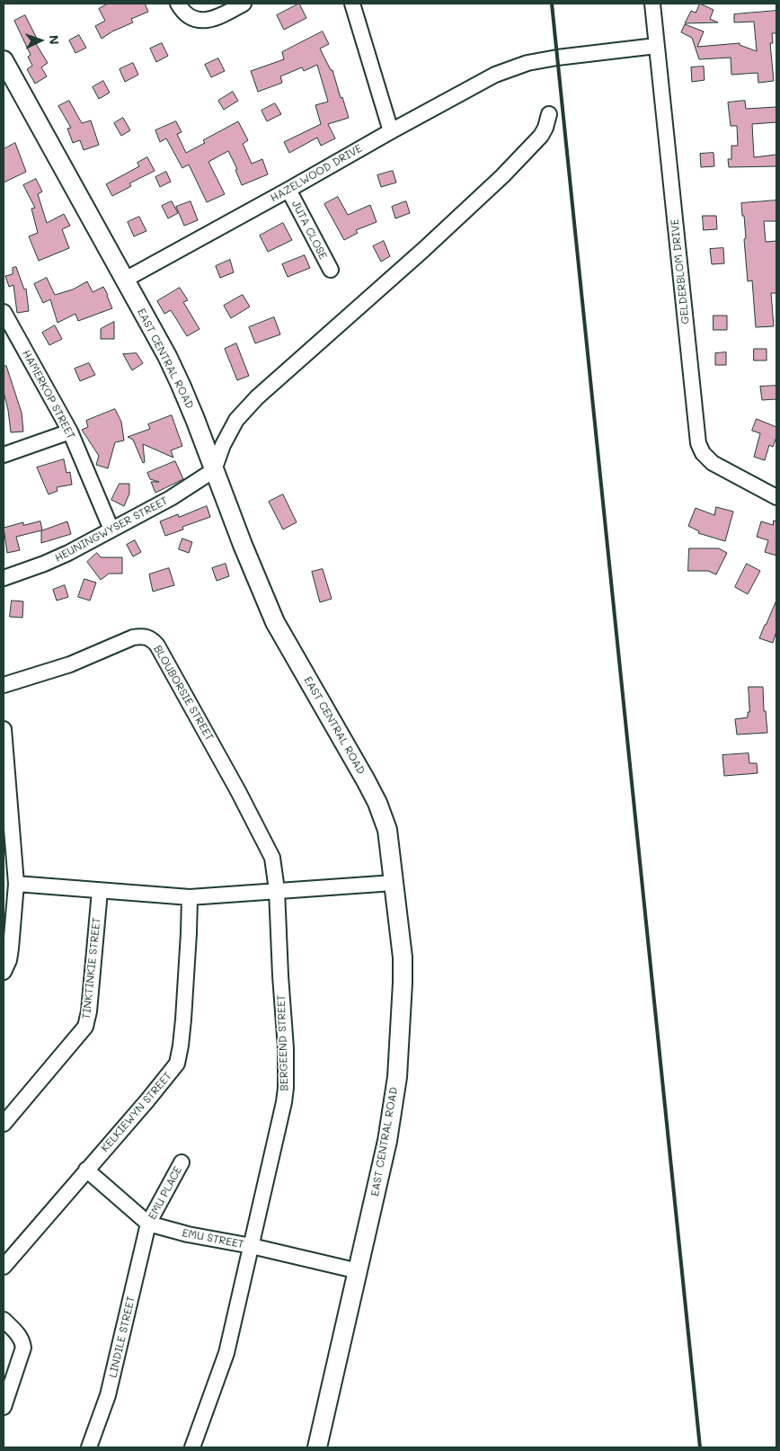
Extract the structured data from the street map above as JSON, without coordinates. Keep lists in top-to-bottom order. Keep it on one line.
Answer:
{"streets":{"street":["HAZELWOOD DRIVE","JUTA CLOSE","GELDERBLOM DRIVE","EAST CENTRAL ROAD","HAMERKOP STREET","HEUNINGWYSER STREET","BLOUBORSIE STREET","TINKTINKIE STREET","BERGEEND STREET","KELKIEWYN STREET","EMU PLACE","EMU STREET","LINDILE STREET"]},"crossings":[["HAZELWOOD DRIVE","JUTA CLOSE"],["HAZELWOOD DRIVE","GELDERBLOM DRIVE"],["HAZELWOOD DRIVE","EAST CENTRAL ROAD"],["EAST CENTRAL ROAD","HEUNINGWYSER STREET"],["EAST CENTRAL ROAD","EMU STREET"],["HAMERKOP STREET","HEUNINGWYSER STREET"],["BLOUBORSIE STREET","BERGEEND STREET"],["BERGEEND STREET","EMU STREET"],["KELKIEWYN STREET","EMU STREET"],["EMU PLACE","EMU STREET"],["EMU PLACE","LINDILE STREET"],["EMU STREET","LINDILE STREET"]],"north":"right"}
